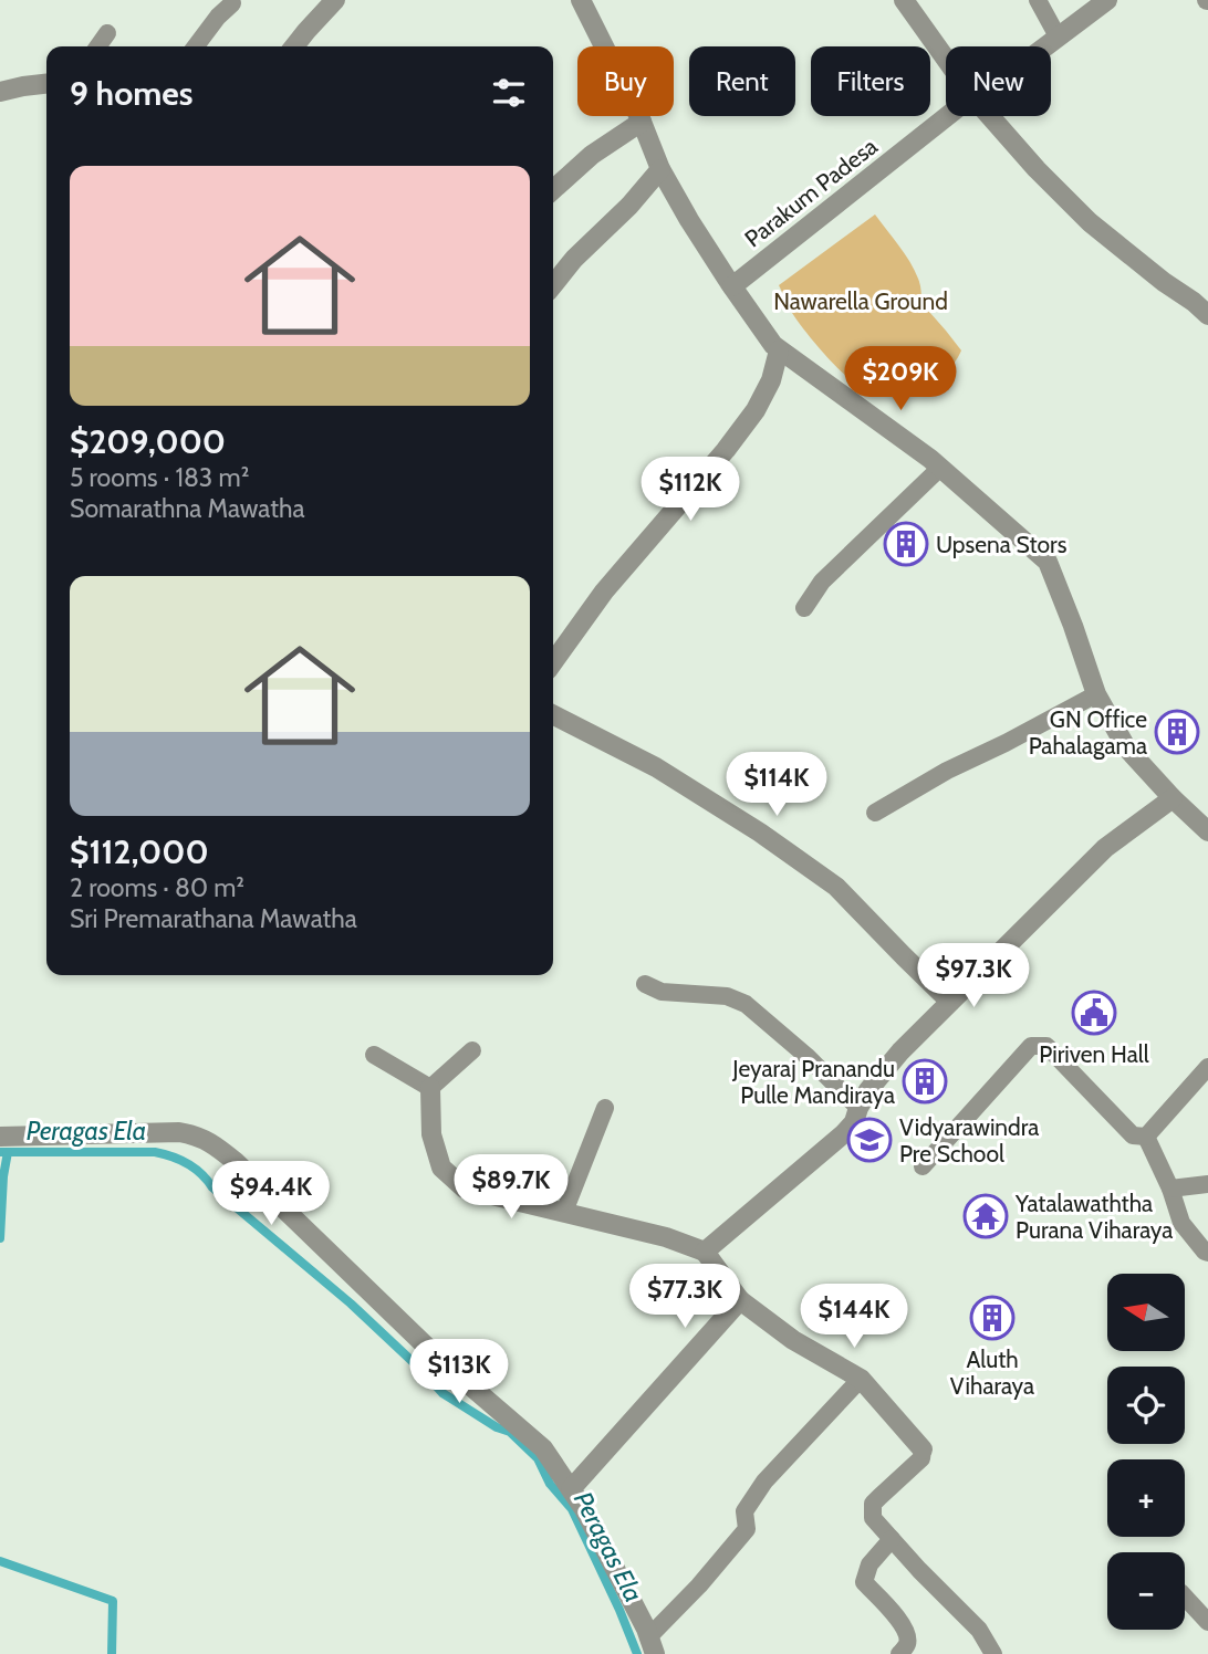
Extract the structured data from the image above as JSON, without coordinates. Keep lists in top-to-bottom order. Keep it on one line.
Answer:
{"streets":{"street":["Parakum Padesa"]},"water":["Peragas Ela"],"parks":["Nawarella Ground"],"places":{"building":["Upsena Stors","GN Office Pahalagama","Jeyaraj Pranandu Pulle Mandiraya","Aluth Viharaya"],"public building":["Piriven Hall"],"school or university":["Vidyarawindra Pre School"],"temple":["Yatalawaththa Purana Viharaya"]},"north":"left","page":{"chip":["Buy","Rent","Filters","New"],"heading":"9 homes","list":[{"name":"$209,000","note":"5 rooms · 183 m² · Somarathna Mawatha"},{"name":"$112,000","note":"2 rooms · 80 m² · Sri Premarathana Mawatha"}],"price":["$209K","$112K","$114K","$97.3K","$89.7K","$94.4K","$77.3K","$144K","$113K"],"map_buttons":["+","−"]}}
